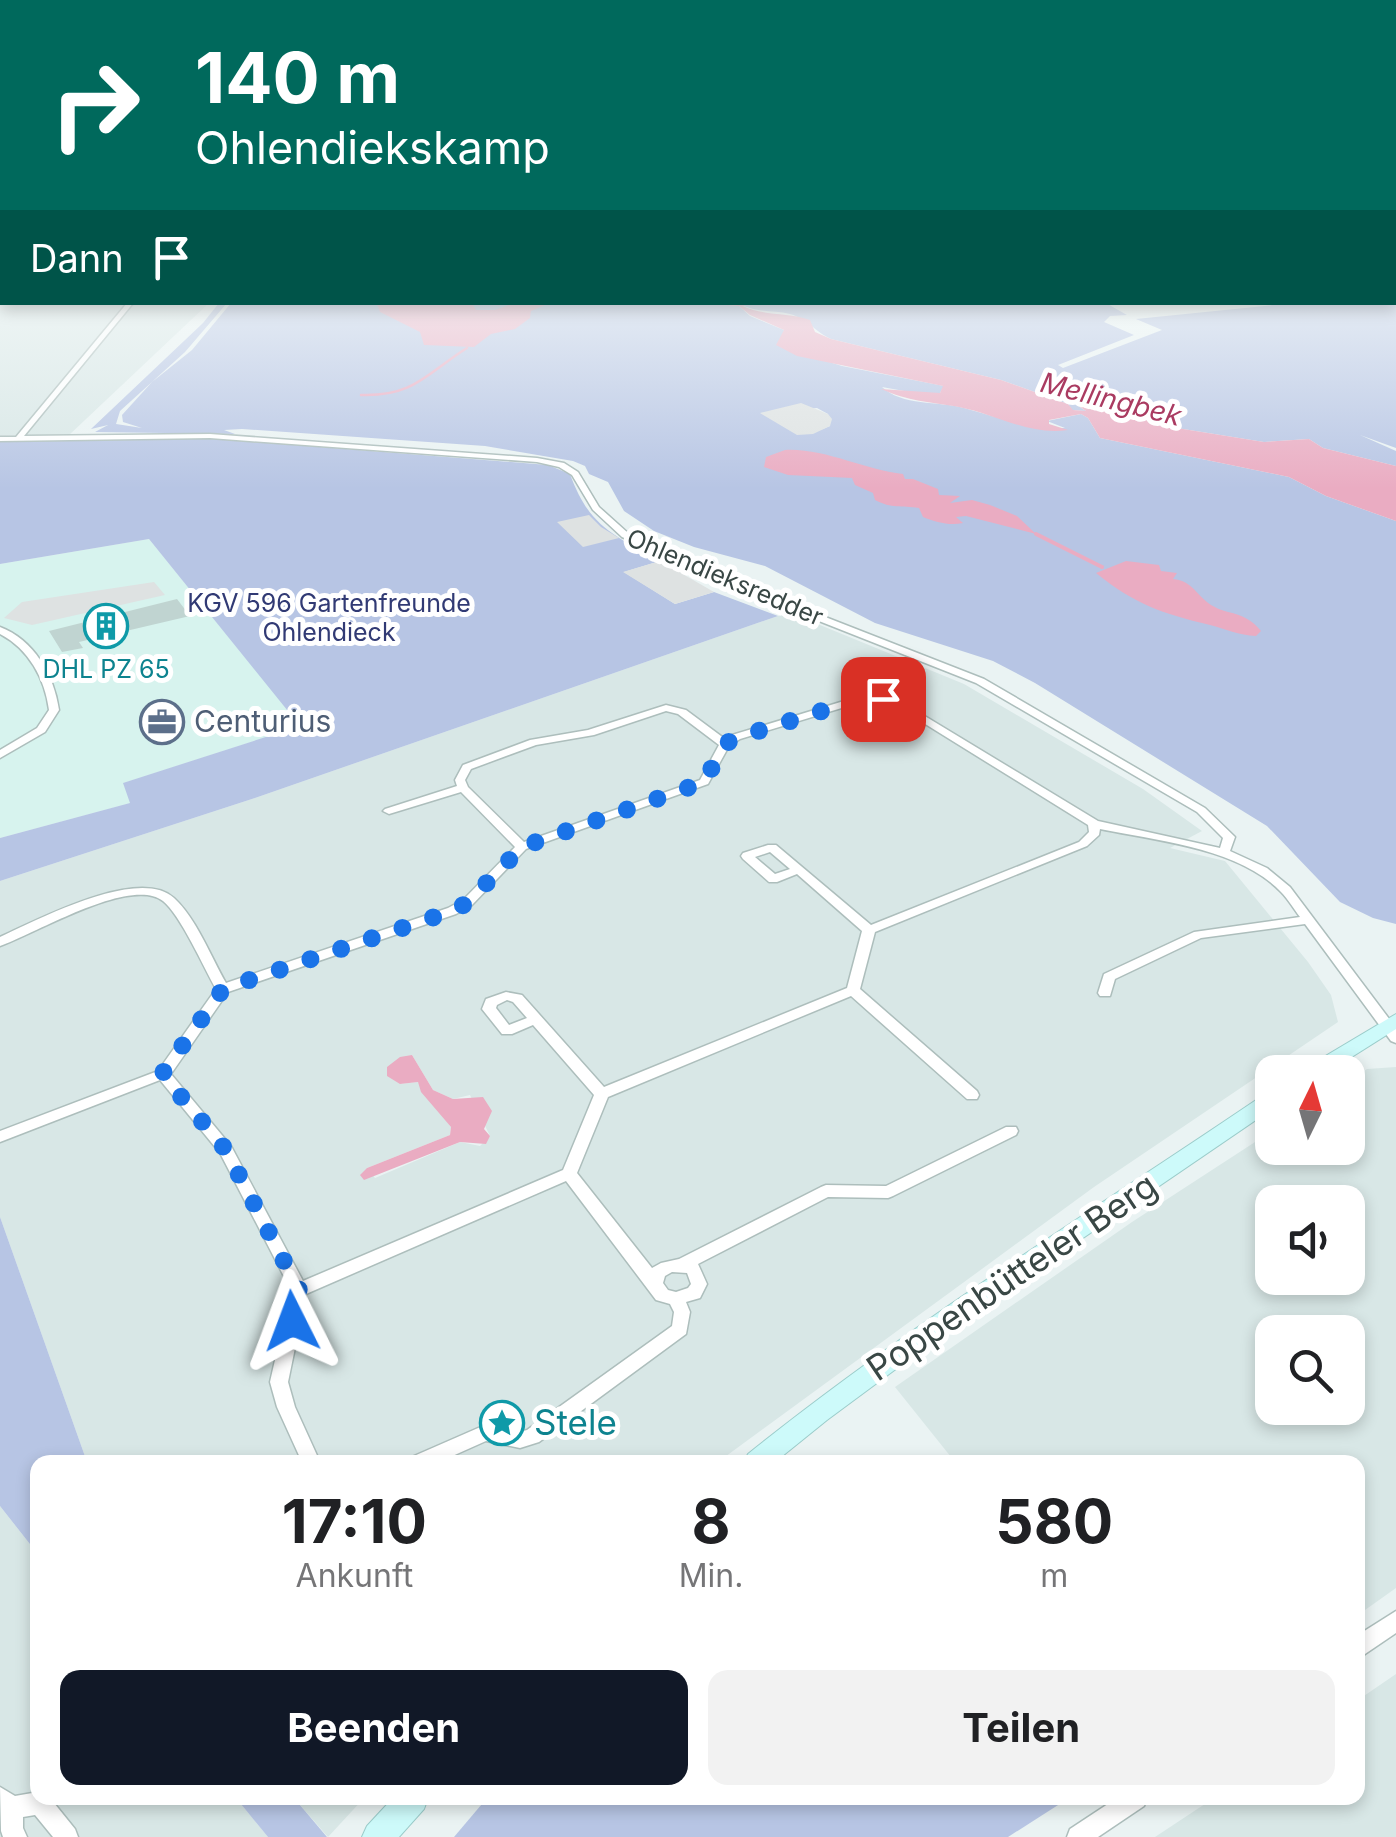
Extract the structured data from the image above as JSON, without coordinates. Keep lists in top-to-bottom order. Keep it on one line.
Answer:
{"streets":{"main road":["Poppenbütteler Berg"],"street":["Ohlendieksredder"]},"water":["Mellingbek"],"parks":["KGV 596 Gartenfreunde Ohlendieck"],"places":{"building":["DHL PZ 65"],"office":["Centurius"],"place":["Stele"]},"north":"top","page":{"turn":["140 m","Ohlendiekskamp"],"then":"Dann","eta":["17:10","Ankunft","8","Min.","580","m"],"buttons":["Beenden","Teilen"]}}
